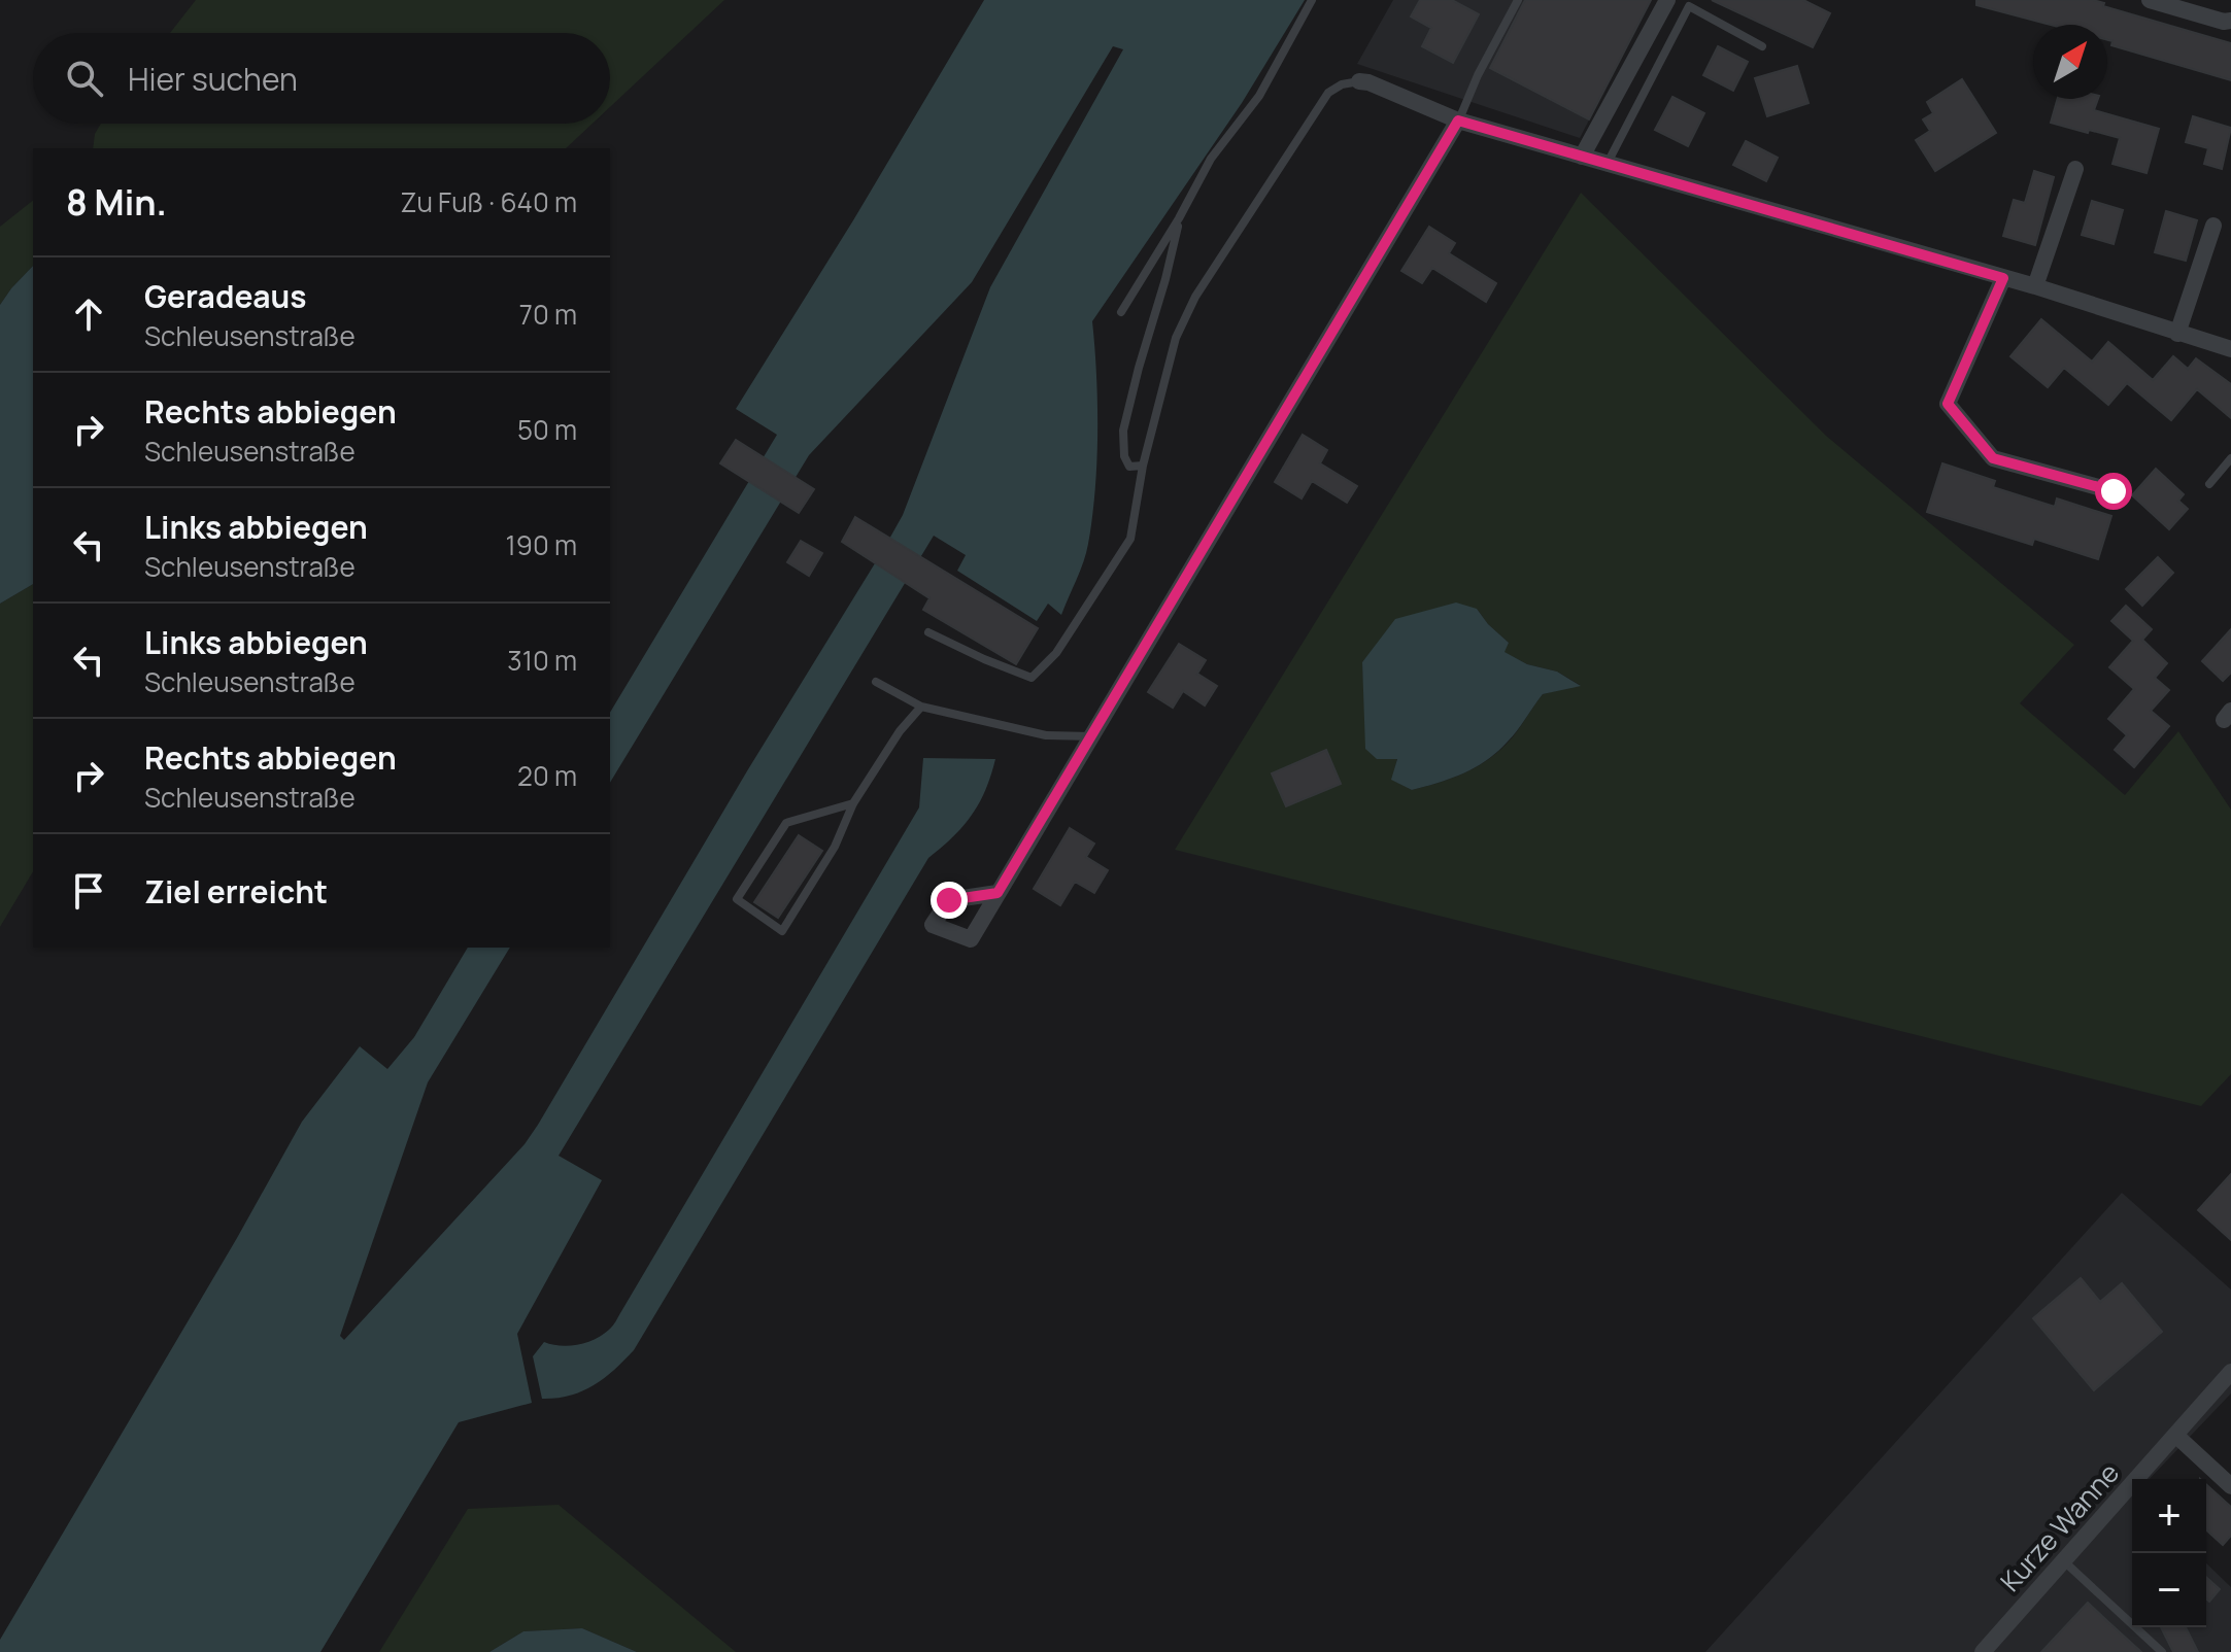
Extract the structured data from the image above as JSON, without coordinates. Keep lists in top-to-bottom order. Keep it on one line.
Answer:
{"streets":{"street":["Kurze Wanne"]},"north":"top right","page":{"search":"Hier suchen","heading":["8 Min.","Zu Fuß · 640 m"],"list":[["Geradeaus","Schleusenstraße","70 m"],["Rechts abbiegen","Schleusenstraße","50 m"],["Links abbiegen","Schleusenstraße","190 m"],["Links abbiegen","Schleusenstraße","310 m"],["Rechts abbiegen","Schleusenstraße","20 m"],"Ziel erreicht"],"map_buttons":["+","−"]}}
